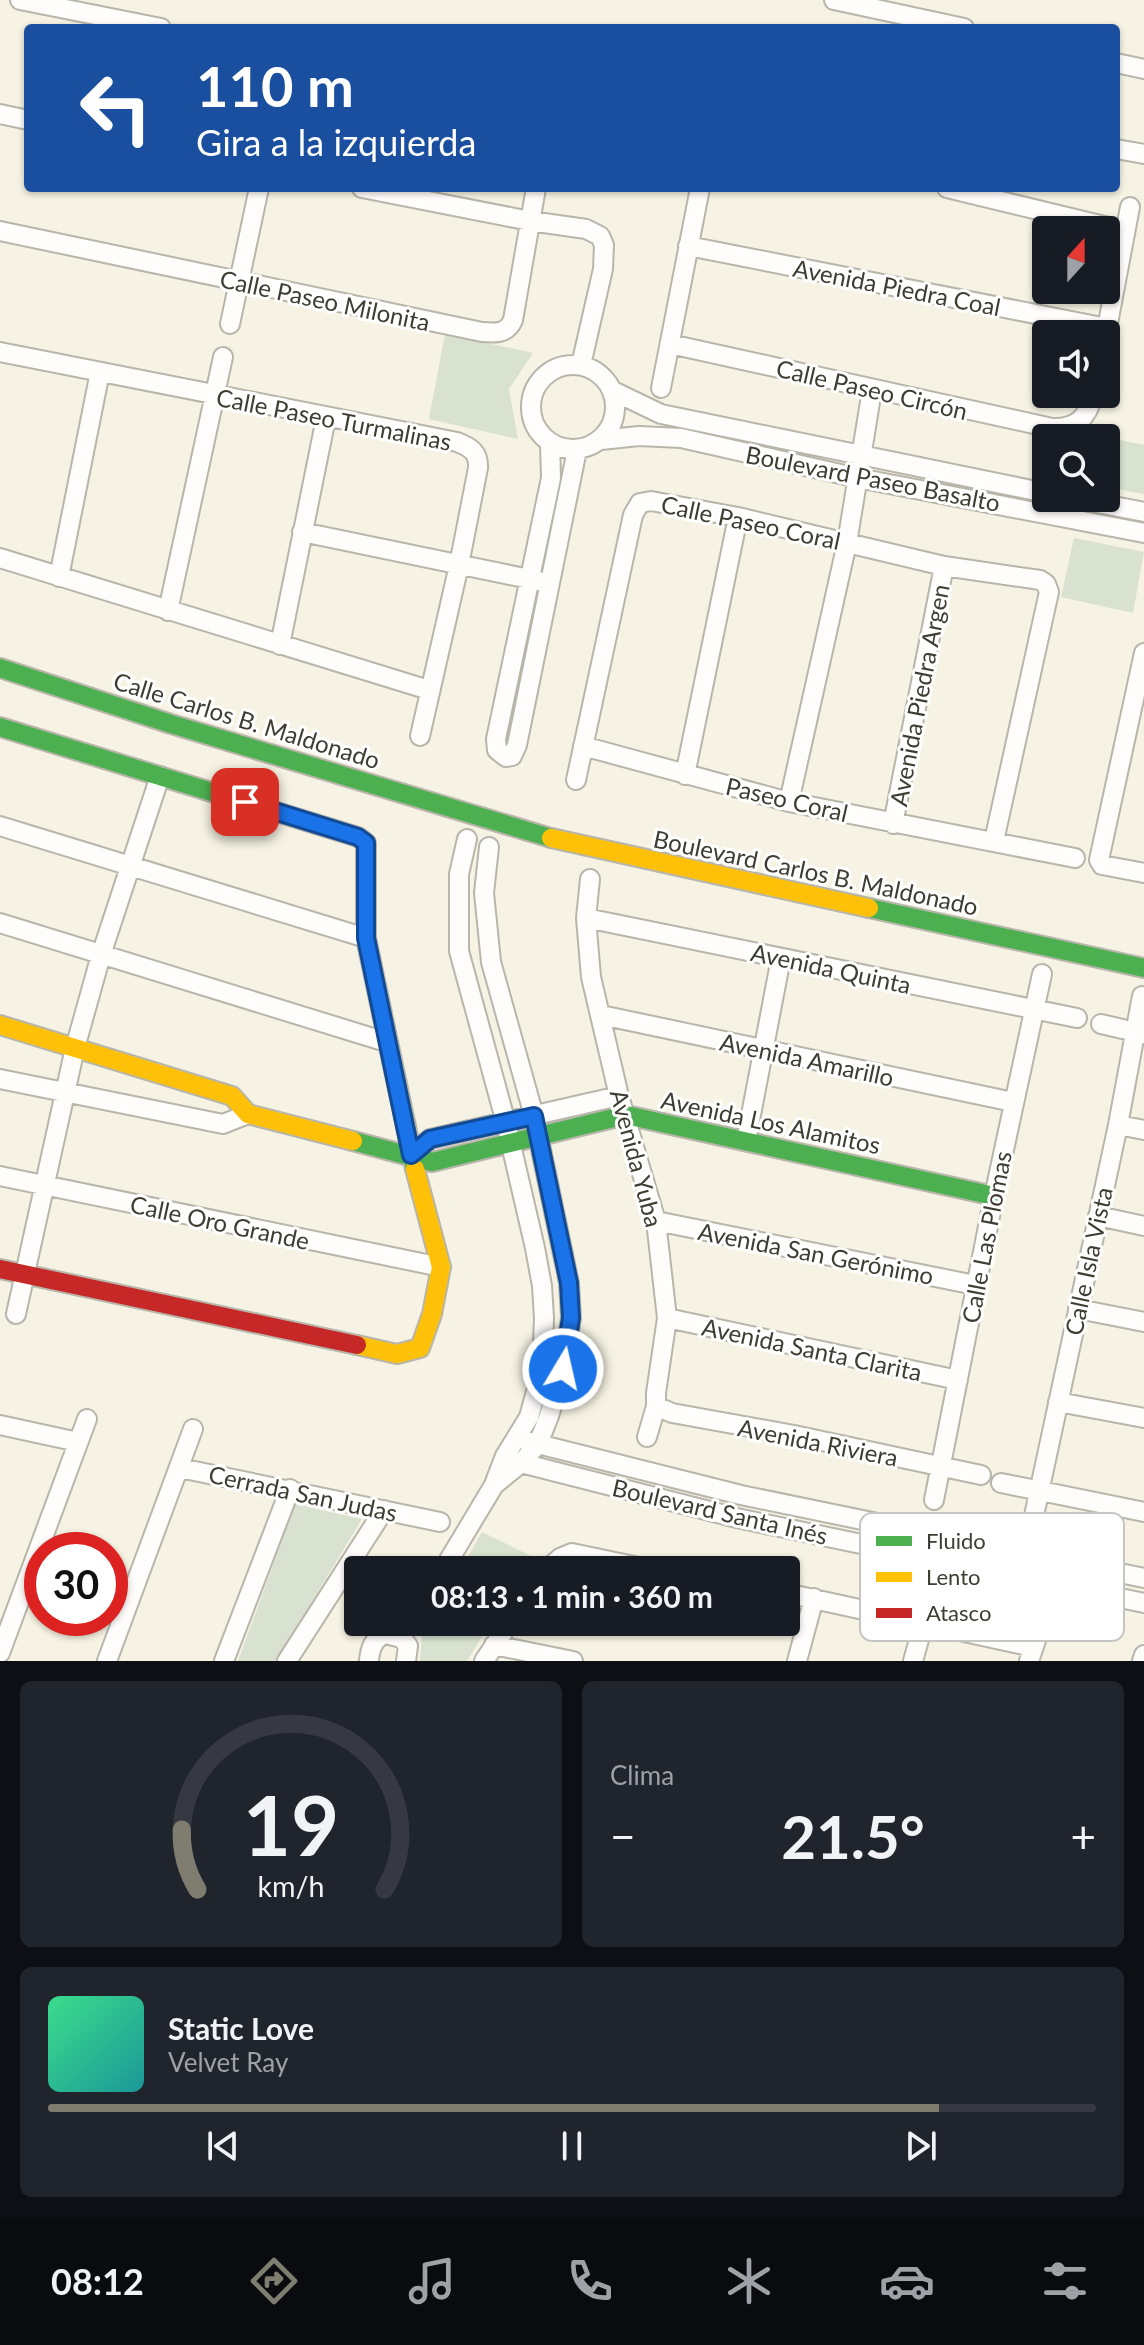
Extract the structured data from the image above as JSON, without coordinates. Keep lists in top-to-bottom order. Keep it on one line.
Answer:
{"streets":{"street":["Avenida Piedra Coal","Calle Paseo Milonita","Calle Paseo Circón","Calle Paseo Turmalinas","Boulevard Paseo Basalto","Calle Paseo Coral","Avenida Piedra Argen","Calle Carlos B. Maldonado","Paseo Coral","Boulevard Carlos B. Maldonado","Avenida Quinta","Avenida Amarillo","Avenida Los Alamitos","Avenida Yuba","Calle Oro Grande","Calle Las Plomas","Avenida San Gerónimo","Calle Isla Vista","Avenida Santa Clarita","Avenida Riviera","Cerrada San Judas","Boulevard Santa Inés"]},"crossings":[["Calle Paseo Coral","Avenida Piedra Argen"],["Calle Paseo Coral","Paseo Coral"],["Avenida Piedra Argen","Paseo Coral"],["Calle Carlos B. Maldonado","Boulevard Carlos B. Maldonado"],["Avenida Quinta","Avenida Yuba"],["Avenida Quinta","Calle Las Plomas"],["Avenida Amarillo","Avenida Yuba"],["Avenida Amarillo","Calle Las Plomas"],["Avenida Los Alamitos","Avenida Yuba"],["Avenida Los Alamitos","Calle Las Plomas"],["Avenida Yuba","Avenida San Gerónimo"],["Avenida Yuba","Avenida Santa Clarita"],["Avenida Yuba","Avenida Riviera"],["Calle Las Plomas","Avenida San Gerónimo"],["Calle Las Plomas","Avenida Santa Clarita"],["Calle Las Plomas","Avenida Riviera"]],"legend":["Fluido","Lento","Atasco"],"north":"top","page":{"turn":["110 m","Gira a la izquierda"],"limit":"30","trip":"08:13 · 1 min · 360 m","tile":"Clima","heat":["−","21.5°","+"],"song":["Static Love","Velvet Ray"],"tabs":"08:12","gauge":["19","km/h"]}}
